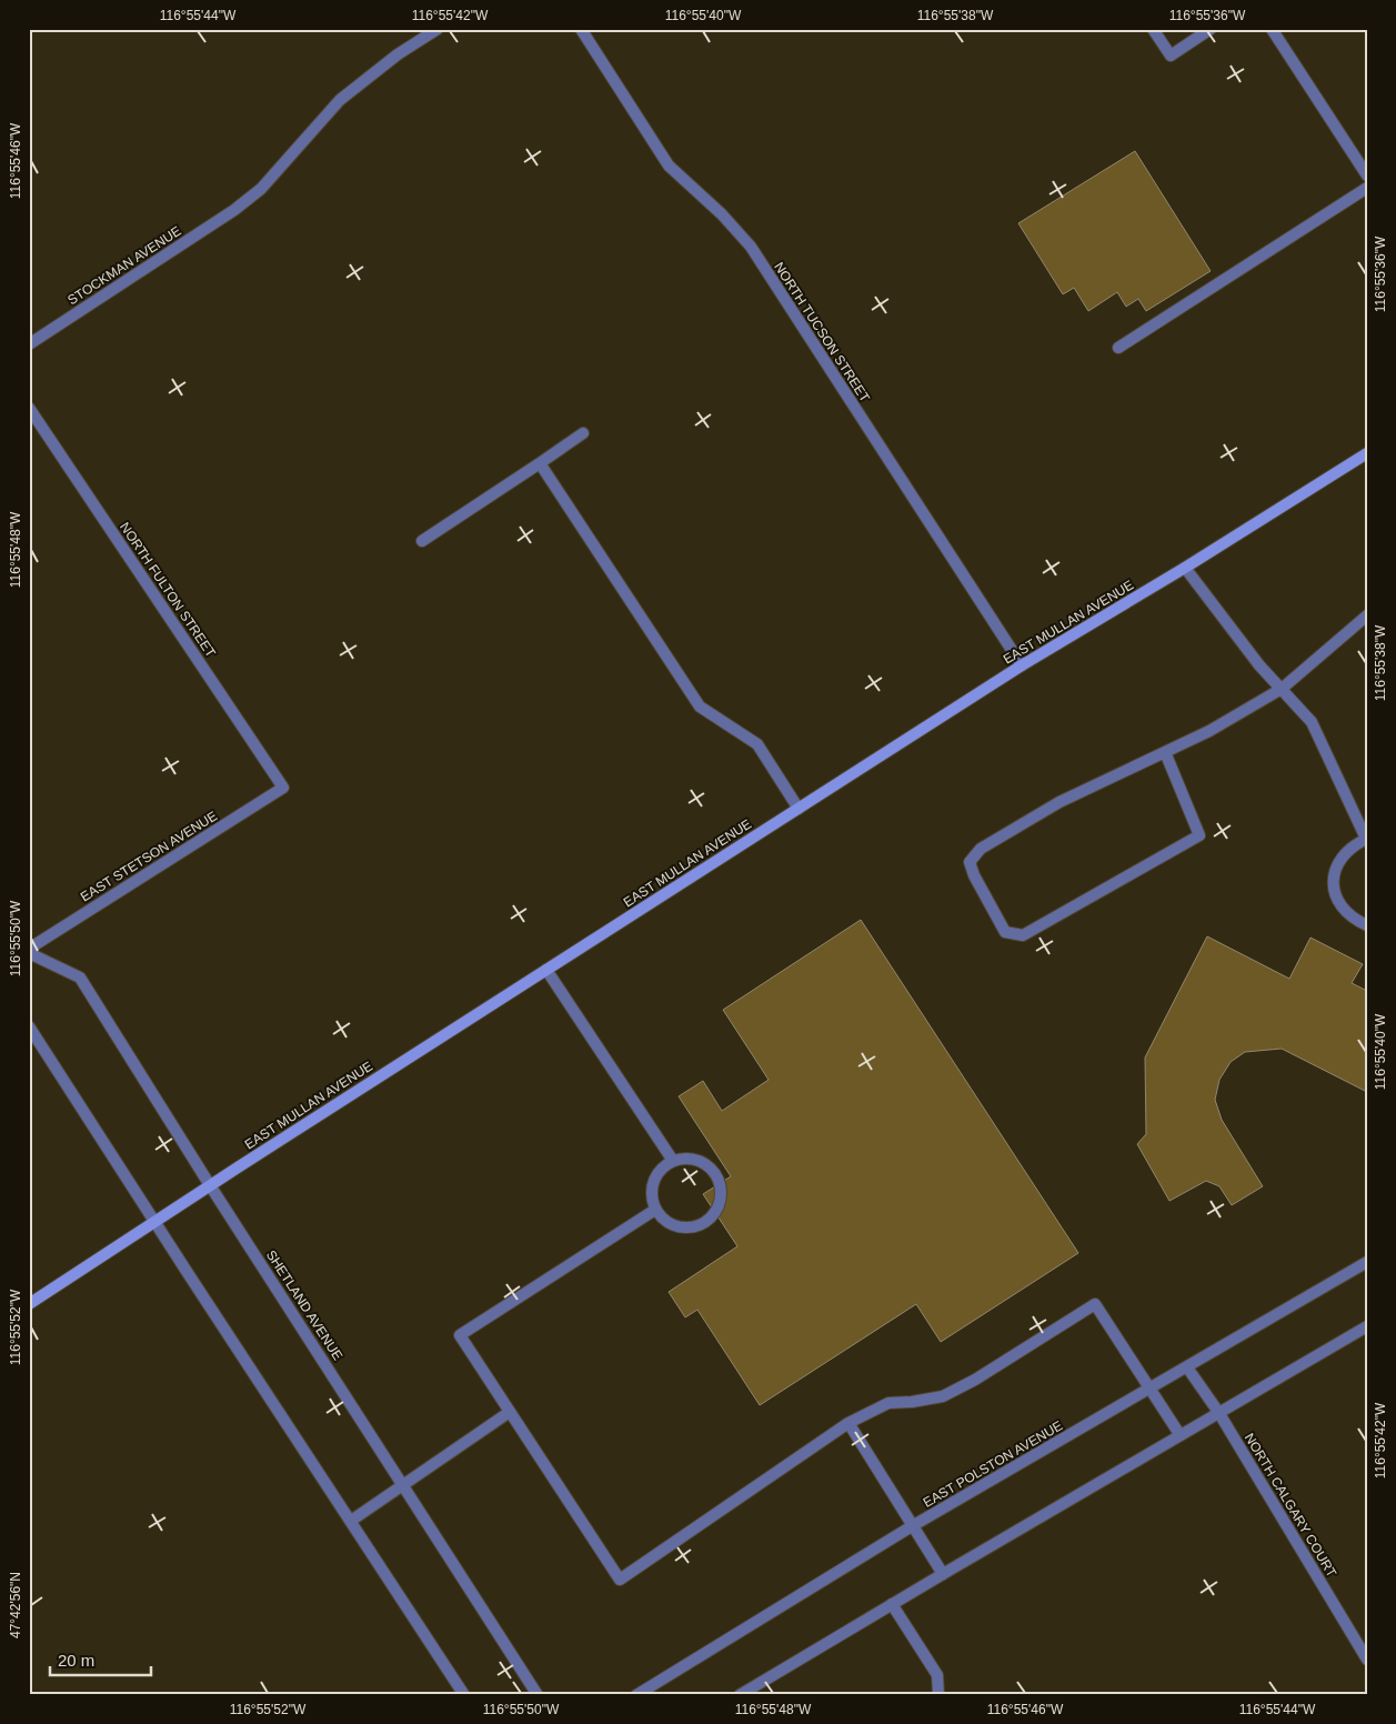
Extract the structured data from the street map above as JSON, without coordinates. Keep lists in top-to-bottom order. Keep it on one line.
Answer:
{"streets":{"main road":["EAST MULLAN AVENUE"],"street":["STOCKMAN AVENUE","NORTH TUCSON STREET","NORTH FULTON STREET","EAST STETSON AVENUE","SHETLAND AVENUE","EAST POLSTON AVENUE","NORTH CALGARY COURT"]},"crossings":[["NORTH TUCSON STREET","EAST MULLAN AVENUE"],["NORTH FULTON STREET","EAST STETSON AVENUE"],["EAST MULLAN AVENUE","SHETLAND AVENUE"],["EAST POLSTON AVENUE","NORTH CALGARY COURT"]],"scale_bar":"20 m","coordinates":["116°55'44\"W","116°55'42\"W","116°55'40\"W","116°55'38\"W","116°55'36\"W","116°55'46\"W","116°55'48\"W","116°55'50\"W","116°55'52\"W","47°42'56\"N"]}
